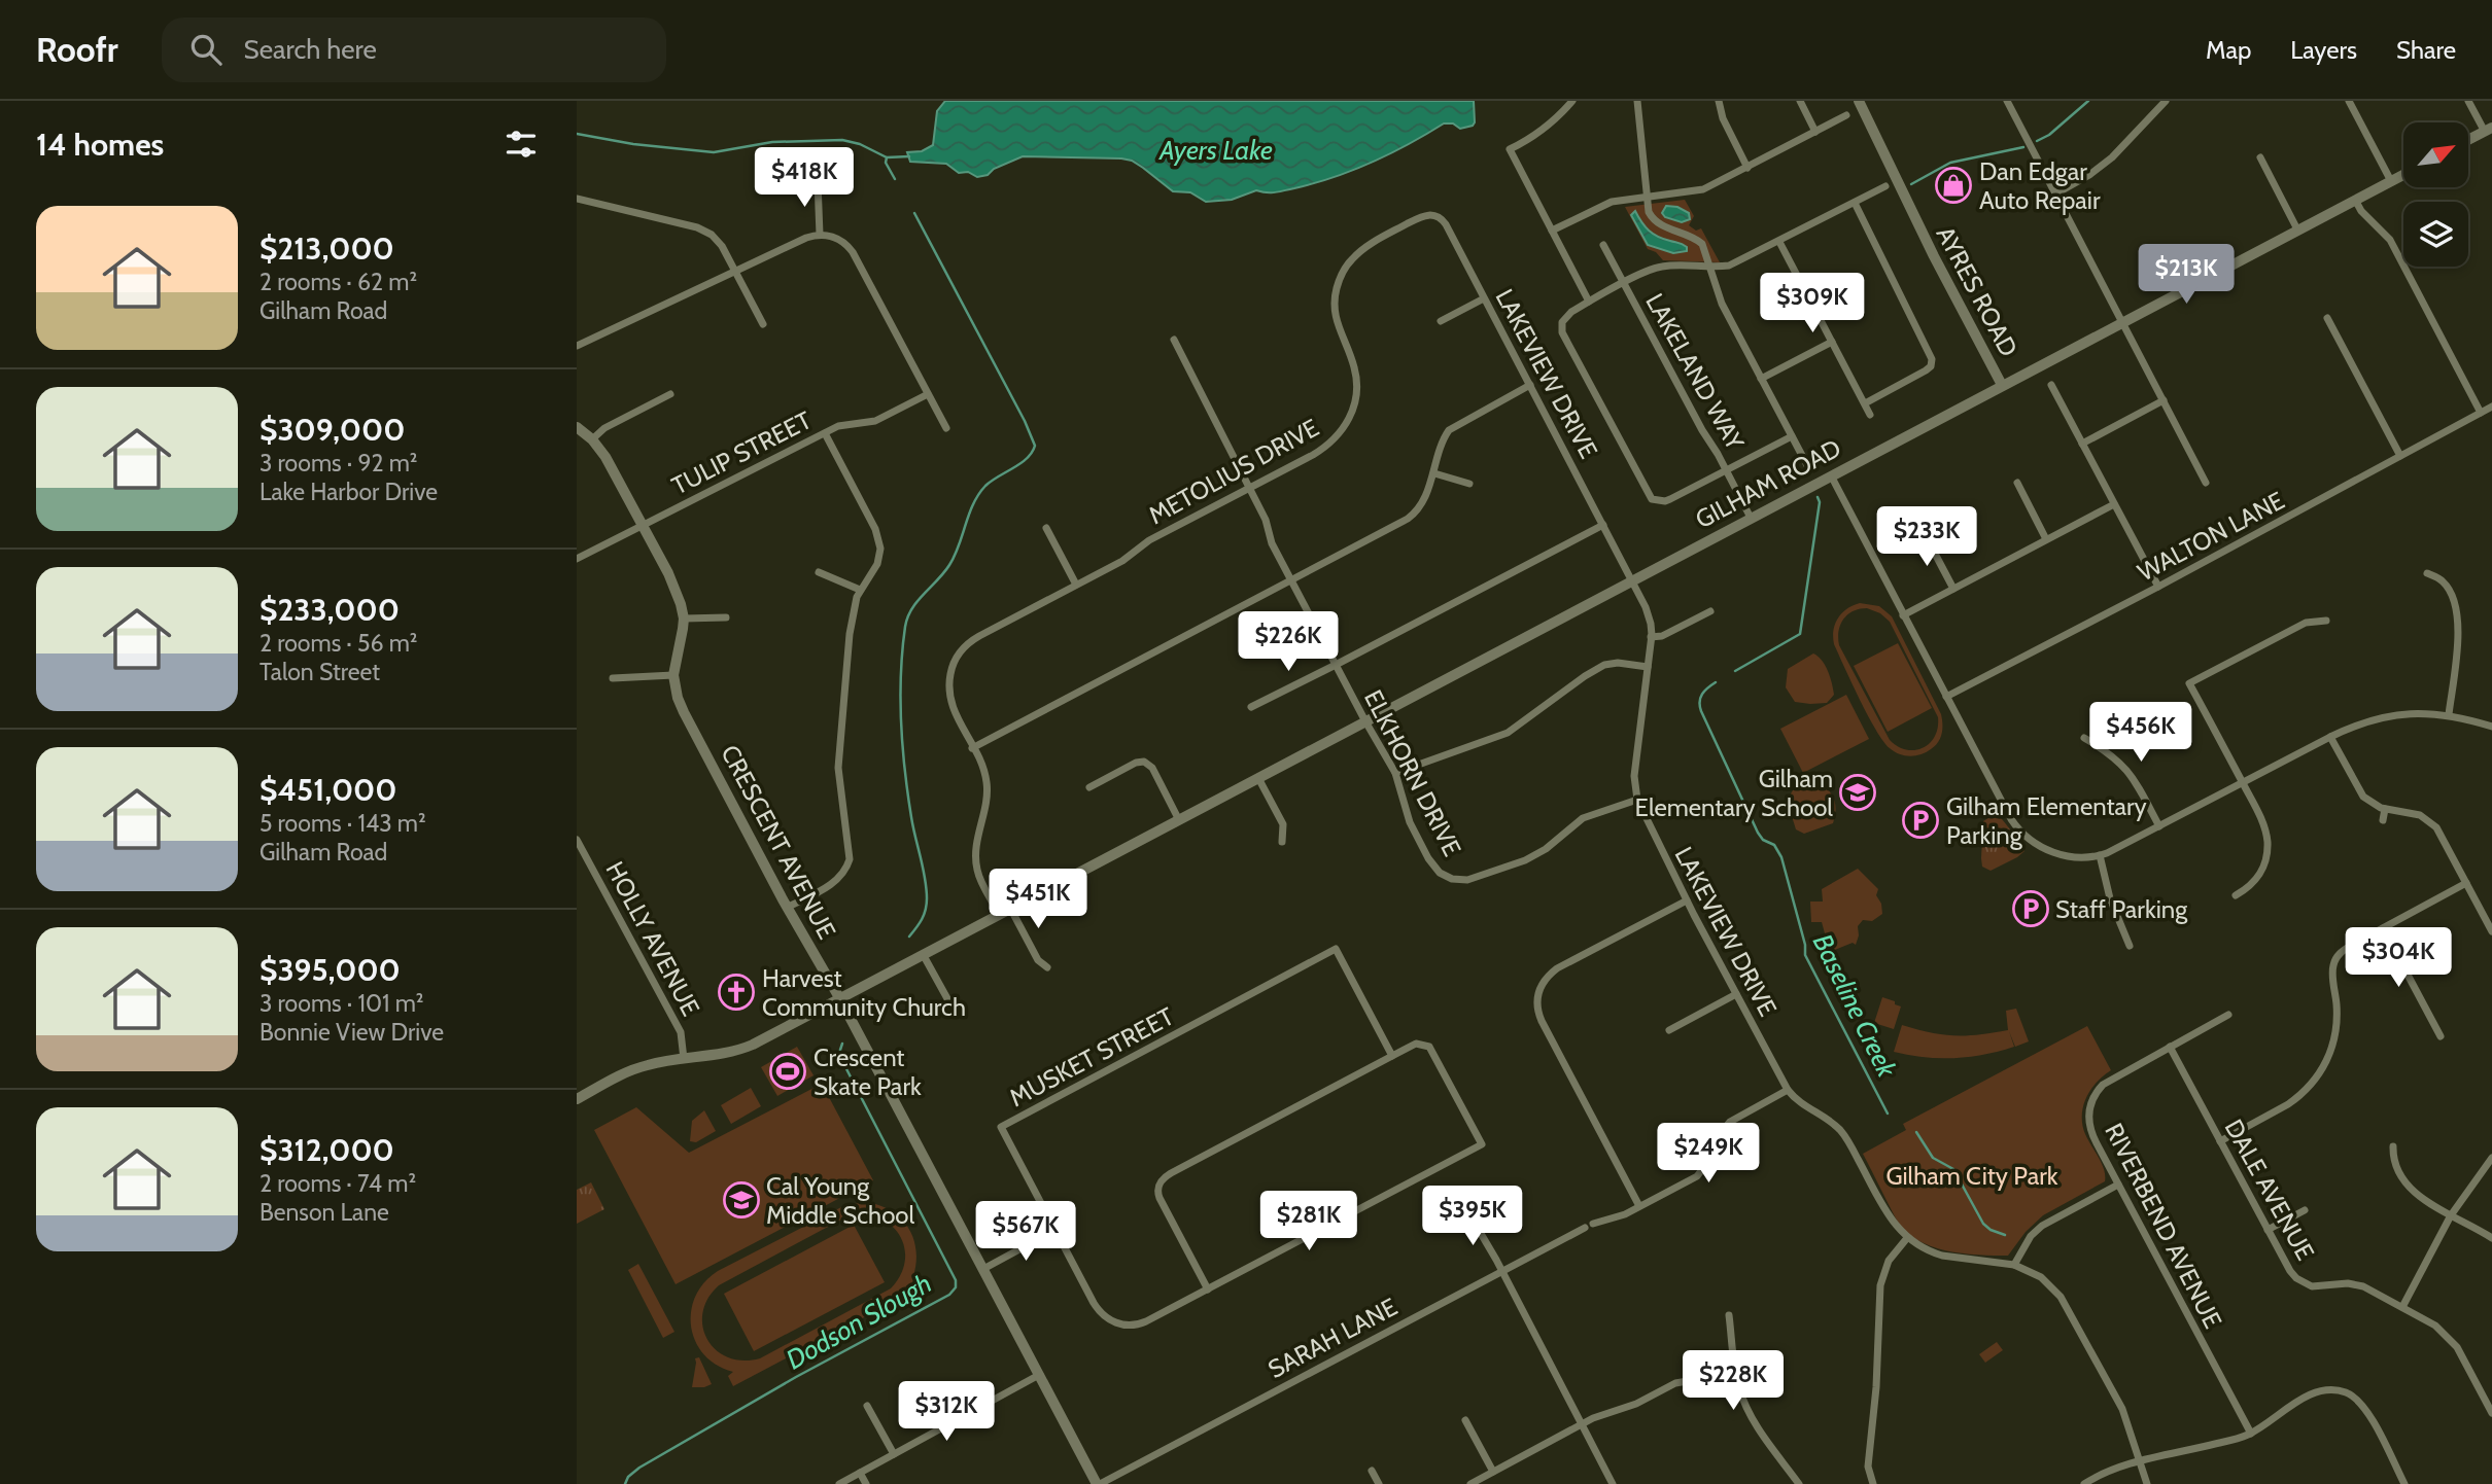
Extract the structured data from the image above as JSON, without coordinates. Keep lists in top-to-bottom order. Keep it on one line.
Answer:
{"streets":{"street":["AYRES ROAD","LAKELAND WAY","LAKEVIEW DRIVE","TULIP STREET","METOLIUS DRIVE","GILHAM ROAD","WALTON LANE","ELKHORN DRIVE","CRESCENT AVENUE","HOLLY AVENUE","MUSKET STREET","DALE AVENUE","RIVERBEND AVENUE","SARAH LANE"]},"crossings":[["AYRES ROAD","GILHAM ROAD"],["LAKELAND WAY","GILHAM ROAD"],["LAKEVIEW DRIVE","METOLIUS DRIVE"],["LAKEVIEW DRIVE","GILHAM ROAD"],["LAKEVIEW DRIVE","ELKHORN DRIVE"],["TULIP STREET","CRESCENT AVENUE"],["METOLIUS DRIVE","GILHAM ROAD"],["METOLIUS DRIVE","ELKHORN DRIVE"],["GILHAM ROAD","ELKHORN DRIVE"],["GILHAM ROAD","CRESCENT AVENUE"],["GILHAM ROAD","HOLLY AVENUE"],["CRESCENT AVENUE","SARAH LANE"],["DALE AVENUE","RIVERBEND AVENUE"]],"water":["Ayers Lake","Baseline Creek","Dodson Slough"],"parks":["Gilham City Park"],"places":{"shop":["Dan Edgar Auto Repair"],"school or university":["Gilham Elementary School","Cal Young Middle School"],"parking":["Gilham Elementary Parking","Staff Parking"],"church":["Harvest Community Church"],"sports":["Crescent Skate Park"]},"north":"top right","page":{"header":"Roofr","search":"Search here","nav":["Map","Layers","Share"],"heading":"14 homes","price":["$418K","$213K","$309K","$233K","$226K","$456K","$451K","$304K","$249K","$395K","$281K","$567K","$228K","$312K"],"list":[{"name":"$213,000","note":"2 rooms · 62 m² · Gilham Road"},{"name":"$309,000","note":"3 rooms · 92 m² · Lake Harbor Drive"},{"name":"$233,000","note":"2 rooms · 56 m² · Talon Street"},{"name":"$451,000","note":"5 rooms · 143 m² · Gilham Road"},{"name":"$395,000","note":"3 rooms · 101 m² · Bonnie View Drive"},{"name":"$312,000","note":"2 rooms · 74 m² · Benson Lane"}]}}
